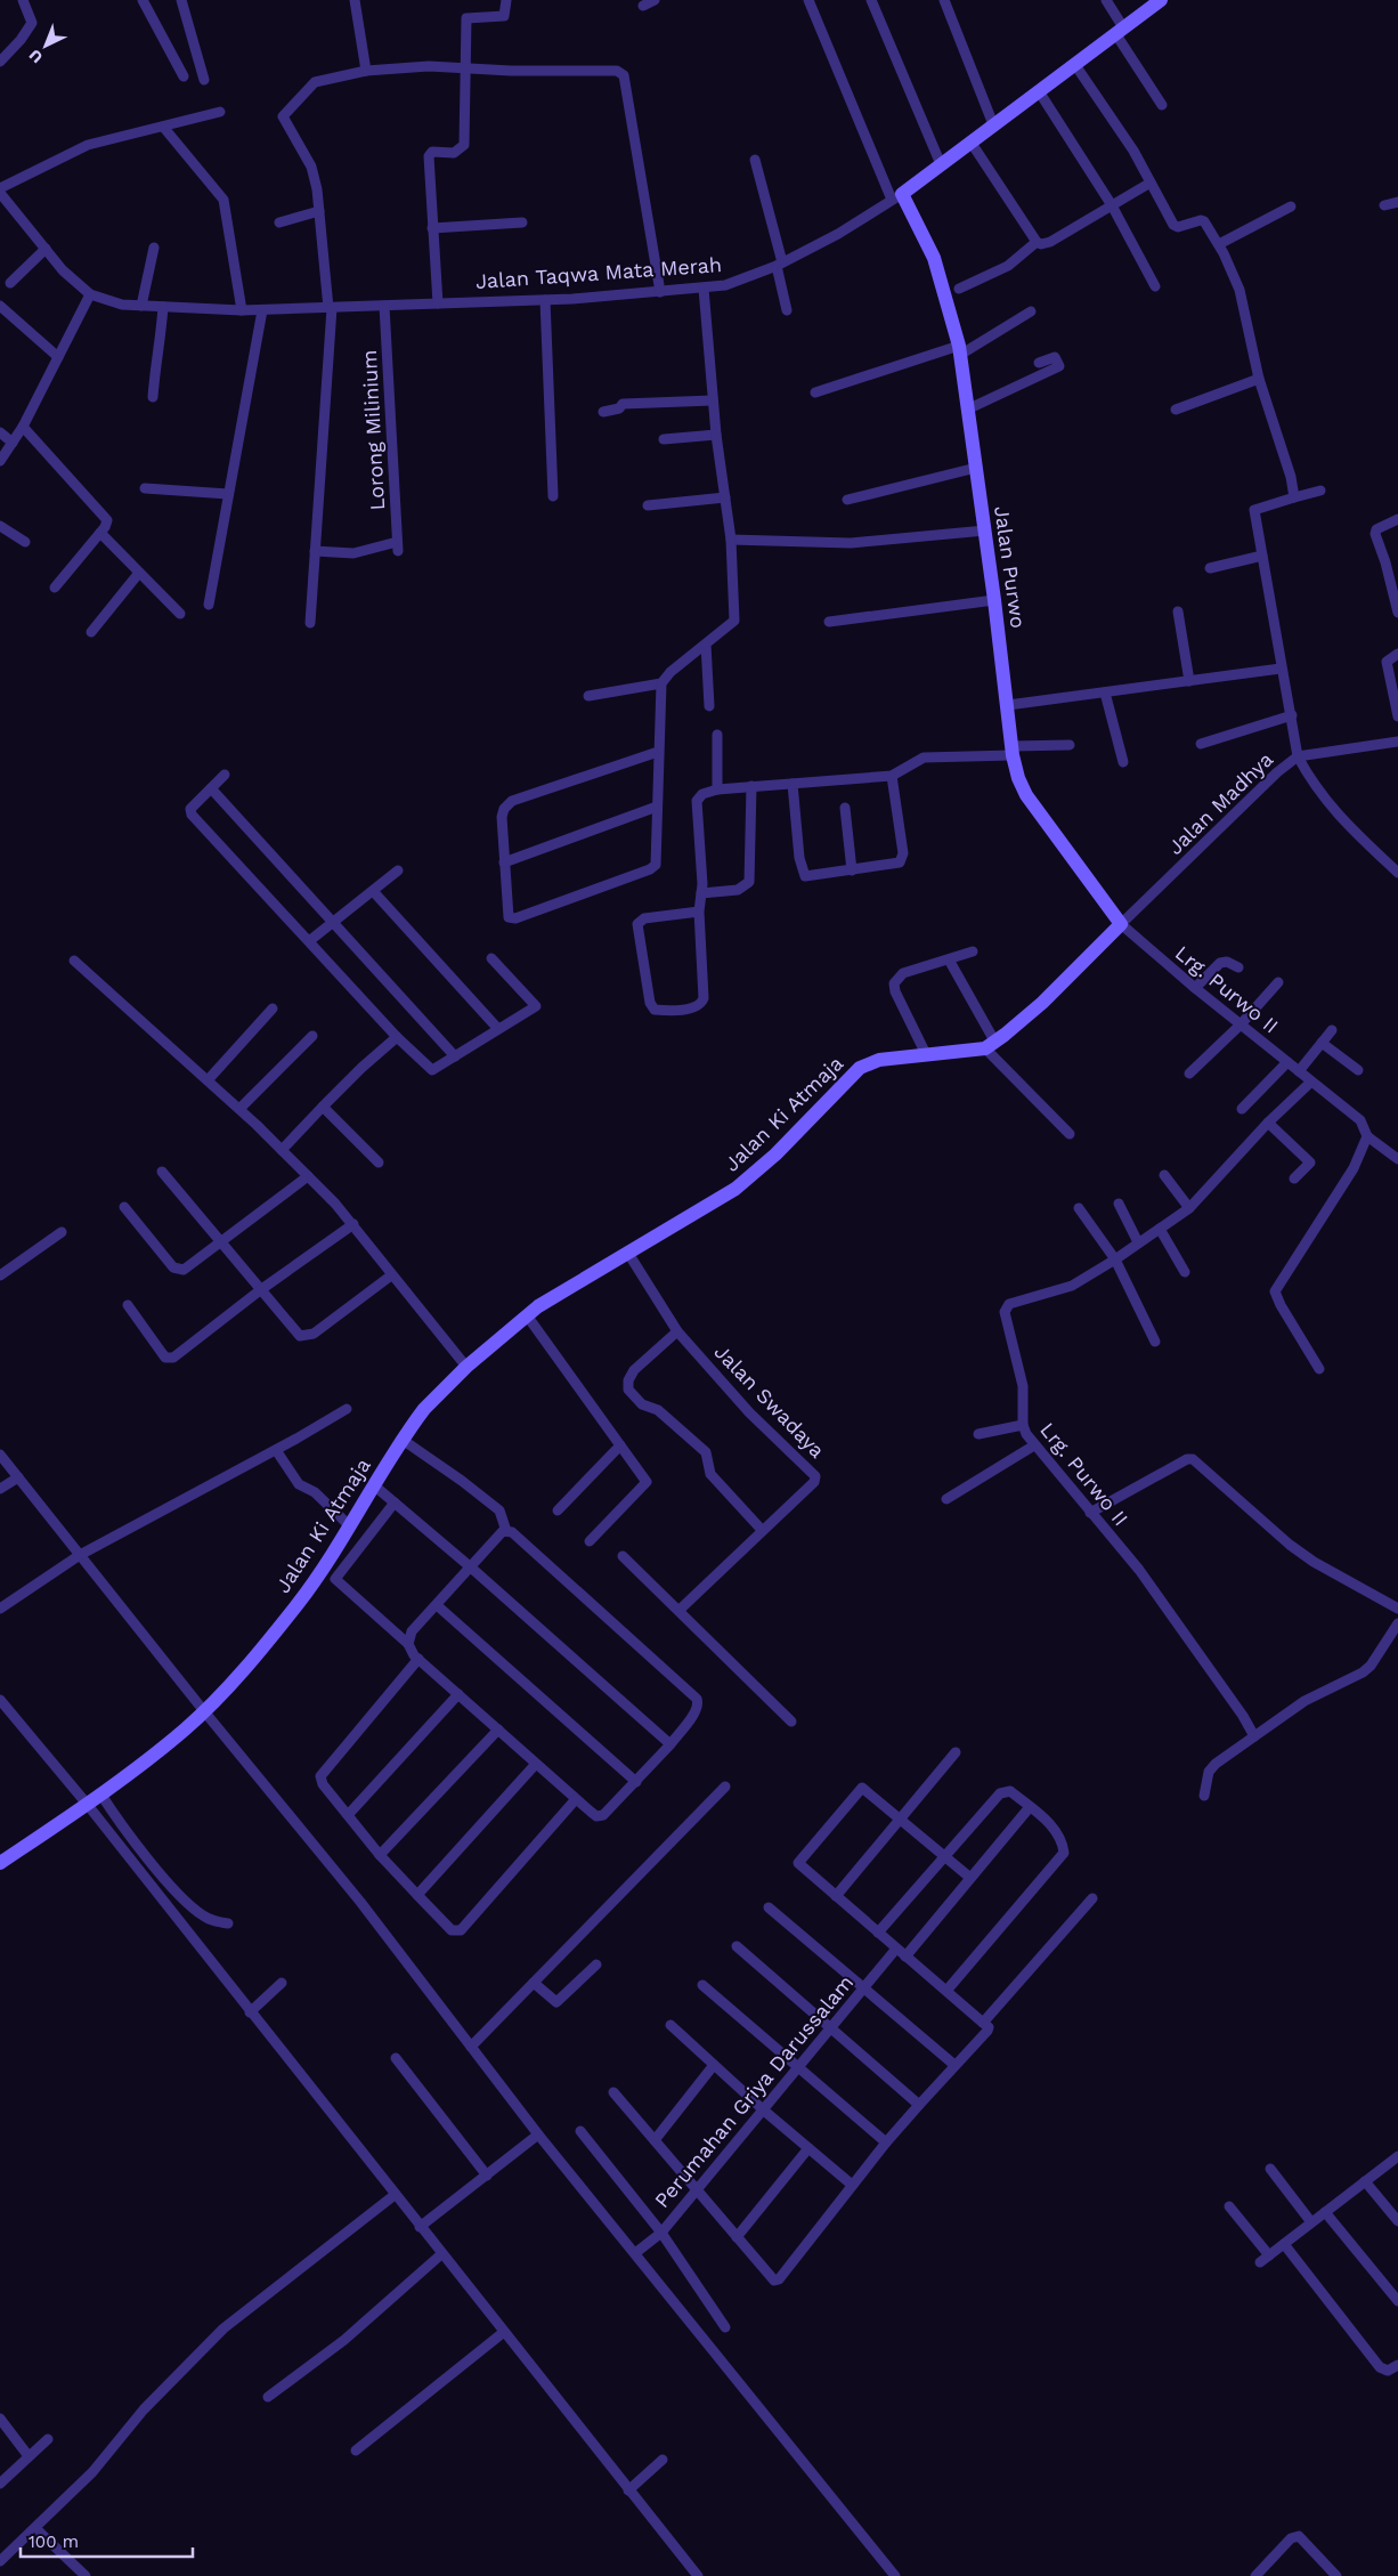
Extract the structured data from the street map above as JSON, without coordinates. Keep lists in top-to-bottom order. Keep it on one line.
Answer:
{"streets":{"street":["Jalan Taqwa Mata Merah","Lorong Milinium","Jalan Purwo","Jalan Madhya","Lrg. Purwo II","Jalan Ki Atmaja","Jalan Swadaya","Perumahan Griya Darussalam"]},"crossings":[["Jalan Taqwa Mata Merah","Lorong Milinium"],["Jalan Taqwa Mata Merah","Jalan Purwo"],["Jalan Purwo","Jalan Madhya"],["Jalan Purwo","Lrg. Purwo II"],["Jalan Madhya","Lrg. Purwo II"],["Jalan Ki Atmaja","Jalan Swadaya"]],"scale_bar":"100 m","north":"bottom left"}
